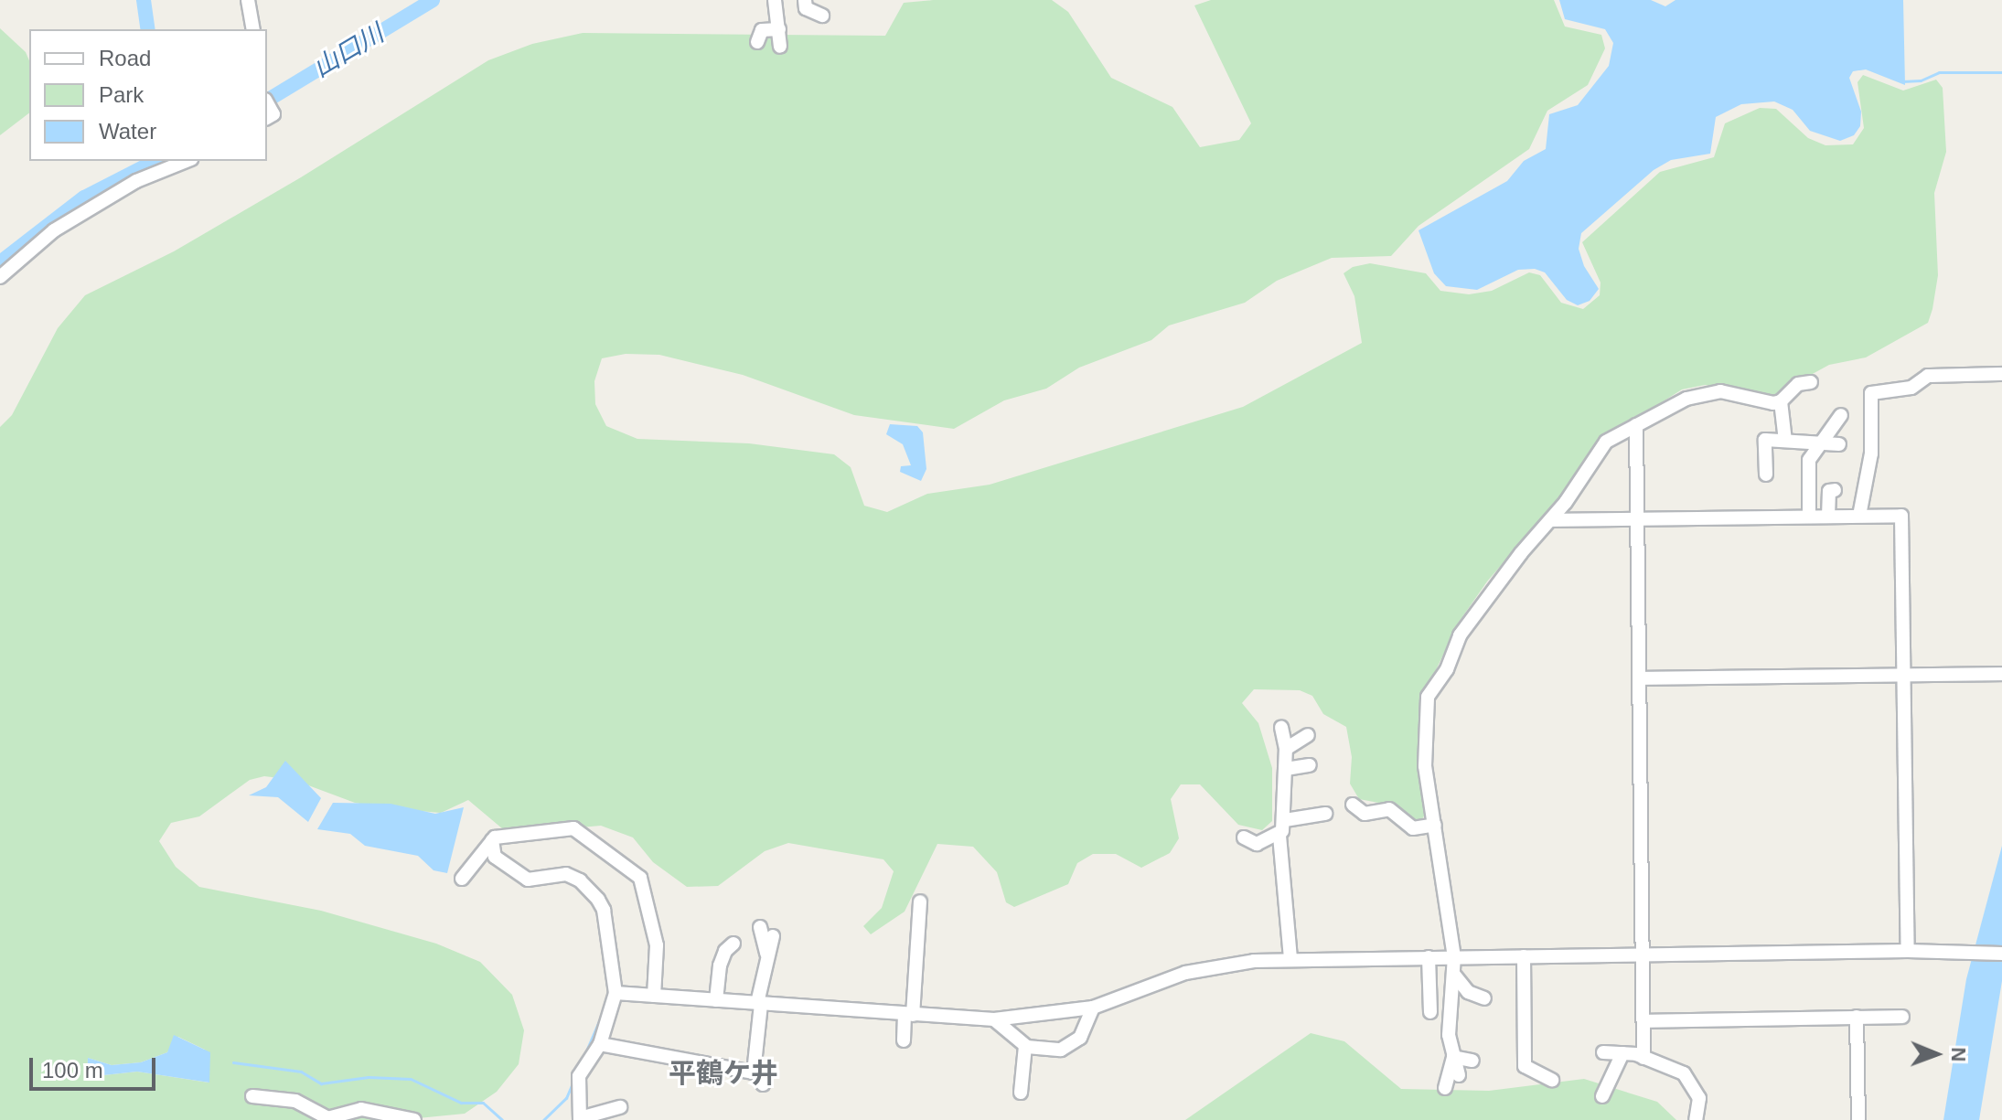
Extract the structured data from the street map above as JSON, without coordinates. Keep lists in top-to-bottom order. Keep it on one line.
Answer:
{"districts":["平鶴ケ井"],"water":["山口川"],"legend":["Road","Park","Water"],"scale_bar":"100 m","north":"right"}
